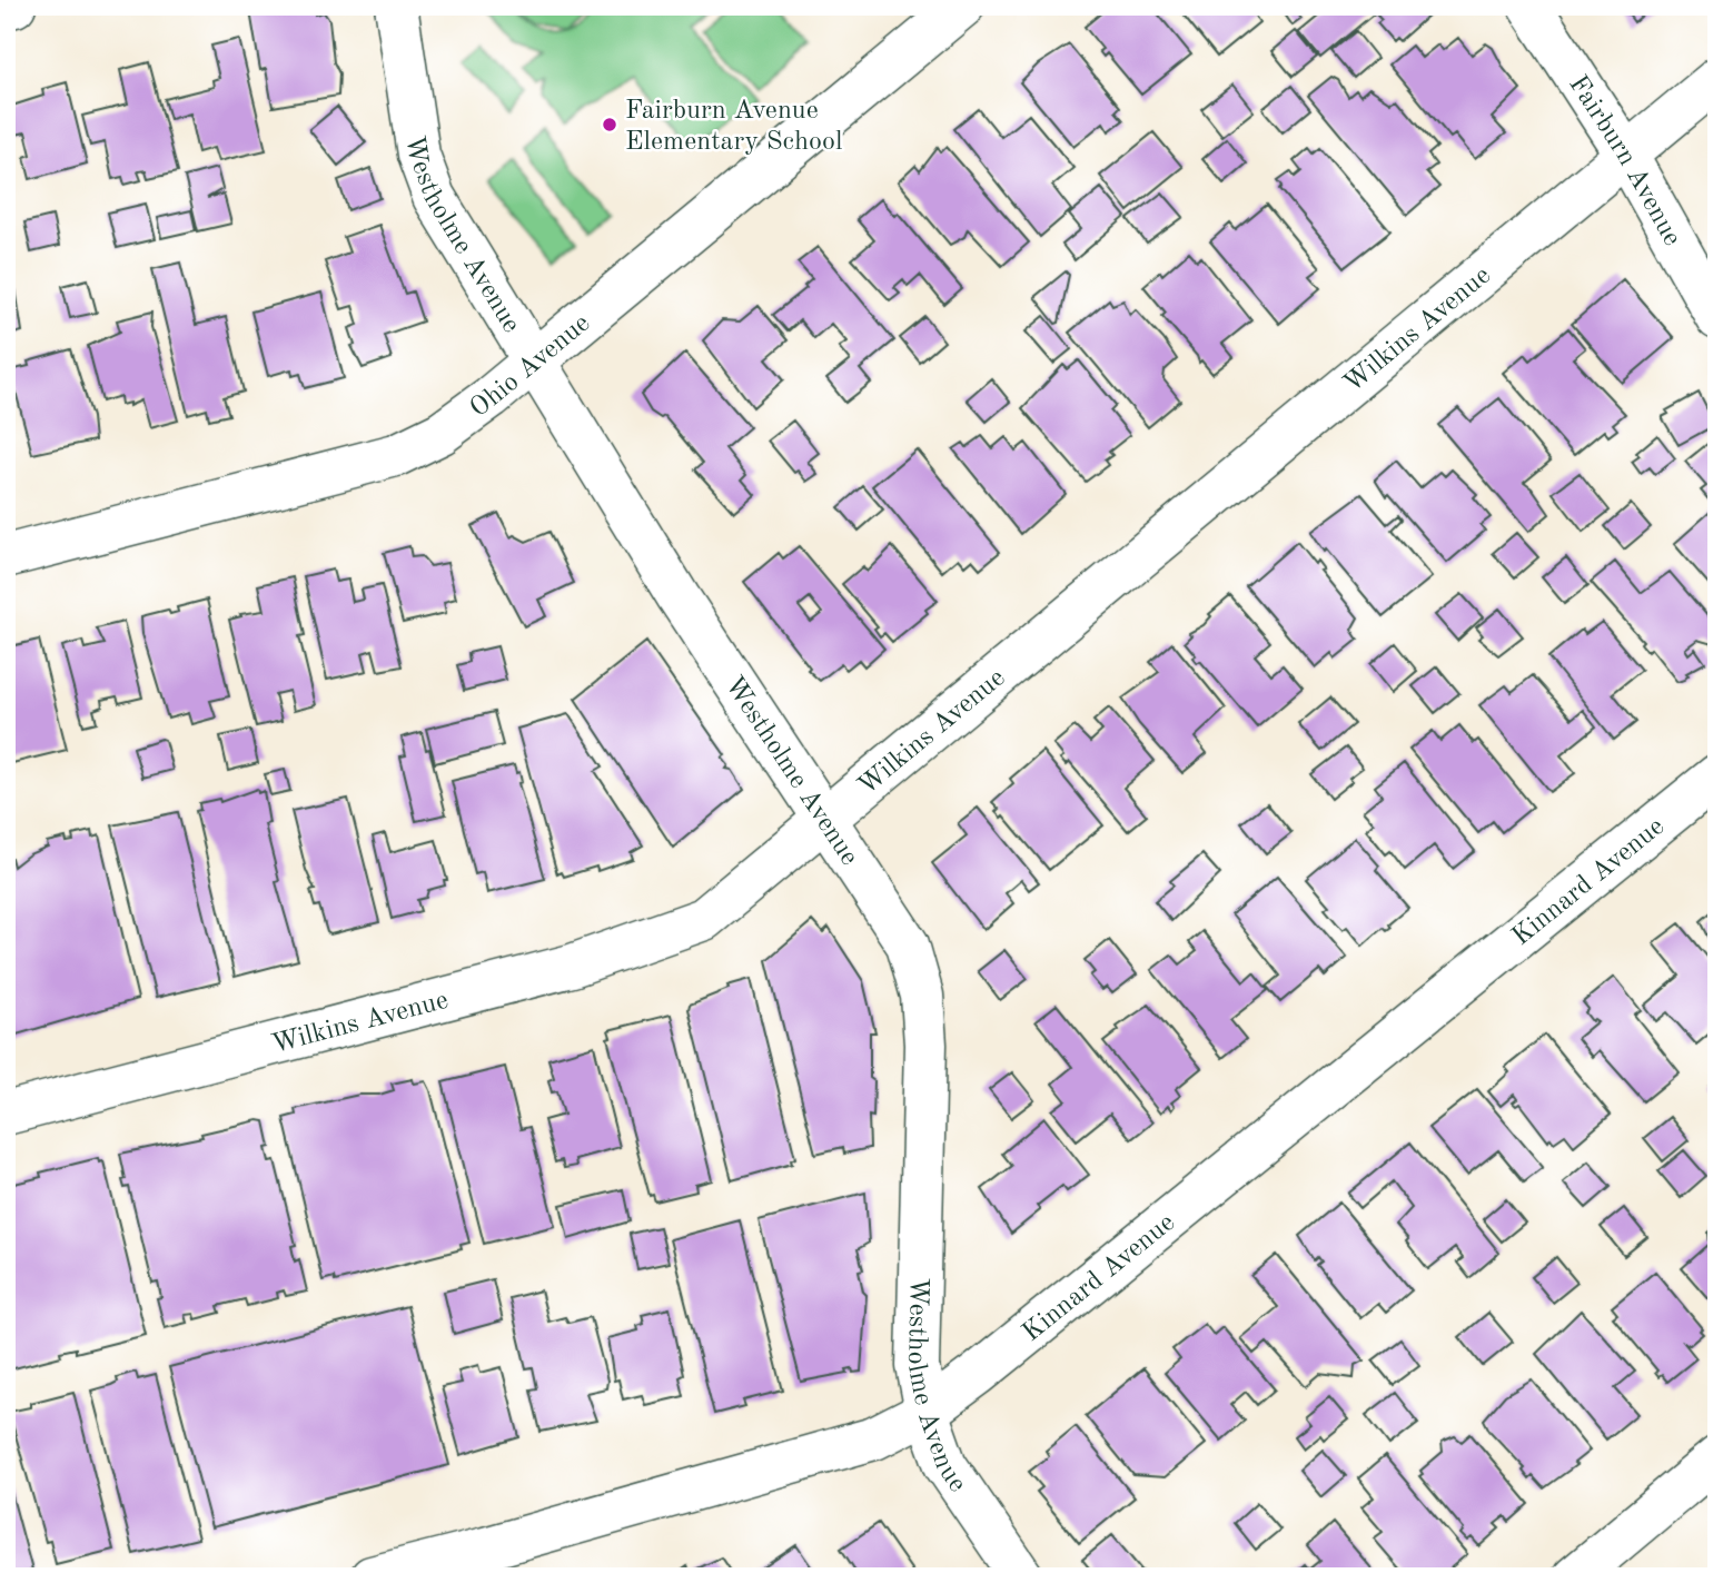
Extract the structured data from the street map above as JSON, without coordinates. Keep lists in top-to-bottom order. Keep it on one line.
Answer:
{"streets":{"street":["Fairburn Avenue","Westholme Avenue","Wilkins Avenue","Ohio Avenue","Kinnard Avenue"]},"crossings":[["Fairburn Avenue","Wilkins Avenue"],["Westholme Avenue","Wilkins Avenue"],["Westholme Avenue","Ohio Avenue"],["Westholme Avenue","Kinnard Avenue"]],"places":["Fairburn Avenue Elementary School"]}
